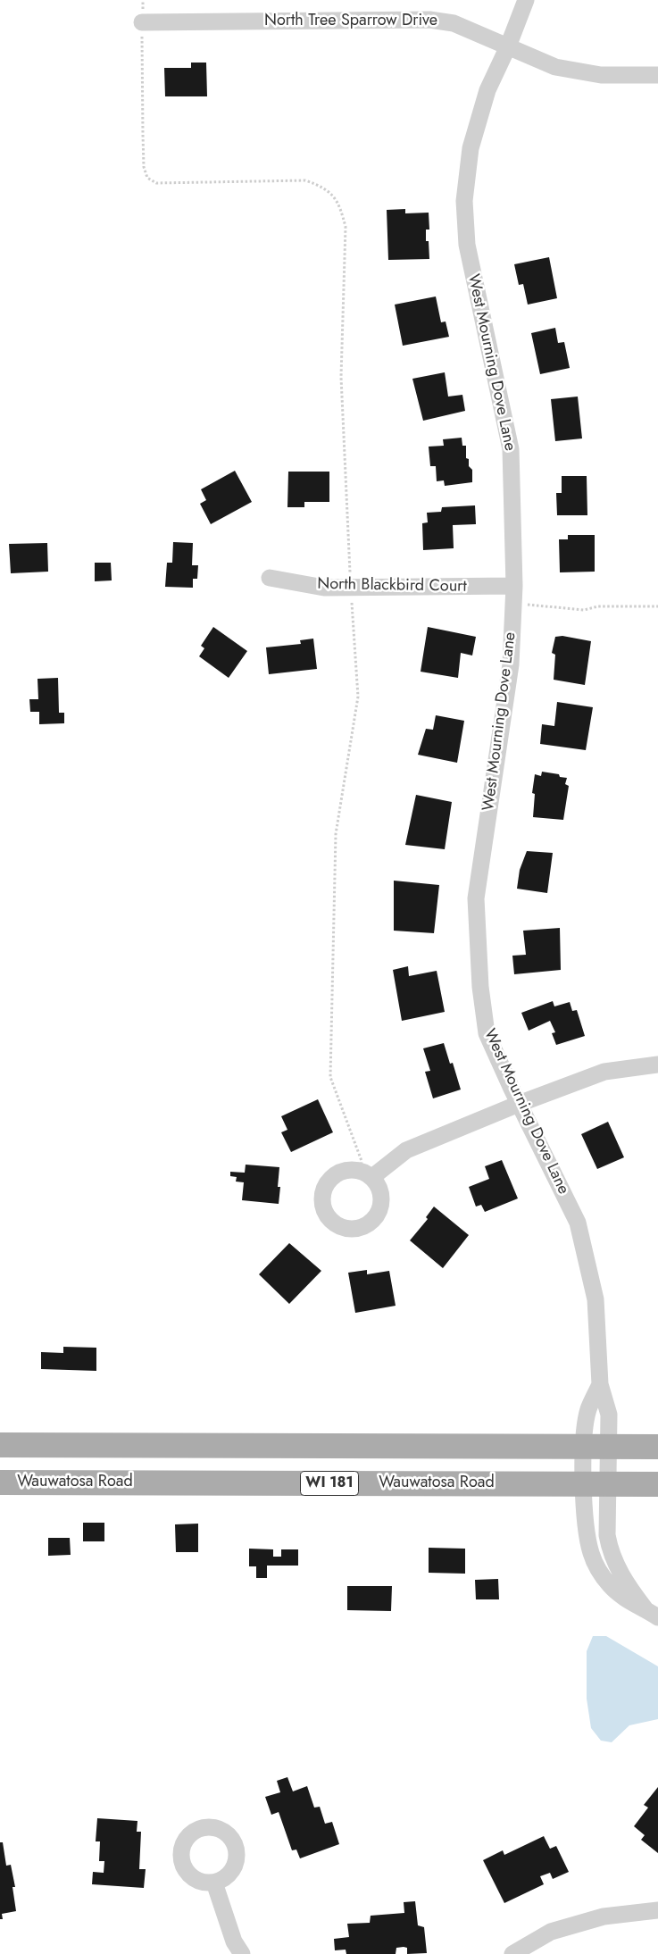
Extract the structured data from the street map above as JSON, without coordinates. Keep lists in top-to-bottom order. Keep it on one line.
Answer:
{"streets":{"main road":["Wauwatosa Road","WI 181"],"street":["North Tree Sparrow Drive","West Mourning Dove Lane","North Blackbird Court"]},"crossings":[["North Tree Sparrow Drive","West Mourning Dove Lane"],["West Mourning Dove Lane","North Blackbird Court"]]}
